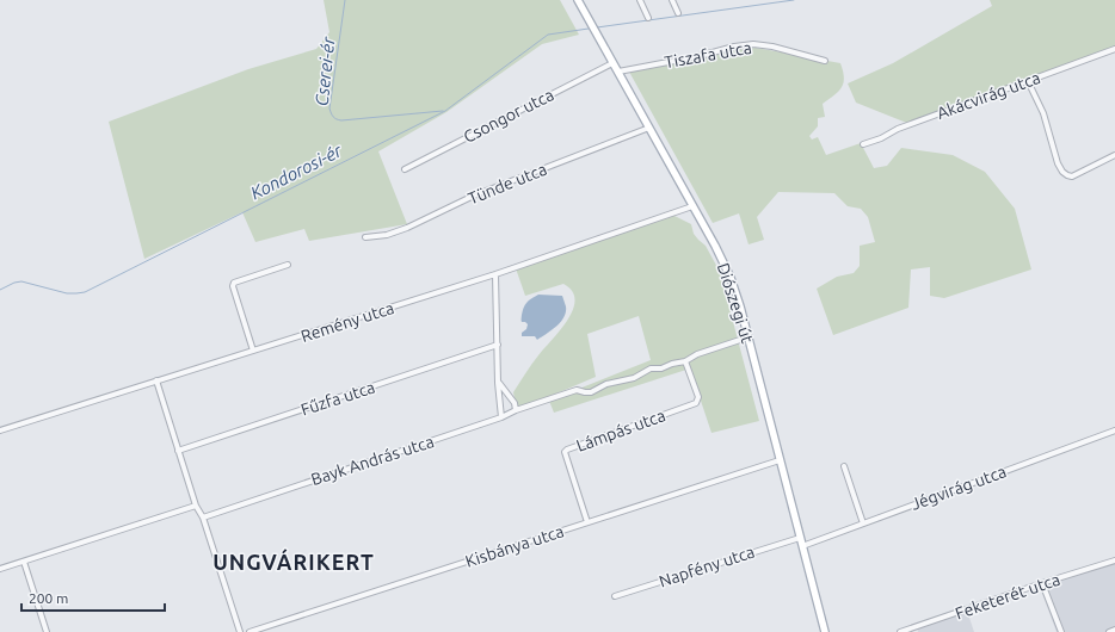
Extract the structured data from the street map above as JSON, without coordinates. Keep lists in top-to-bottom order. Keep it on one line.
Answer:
{"streets":{"main road":["Diószegi út"],"street":["Tiszafa utca","Akácvirág utca","Csongor utca","Tünde utca","Remény utca","Fűzfa utca","Lámpás utca","Bayk András utca","Jégvirág utca","Kisbánya utca","Napfény utca","Feketerét utca"]},"crossings":[["Tiszafa utca","Diószegi út"],["Csongor utca","Diószegi út"],["Tünde utca","Diószegi út"],["Diószegi út","Remény utca"],["Diószegi út","Bayk András utca"],["Diószegi út","Jégvirág utca"],["Diószegi út","Kisbánya utca"],["Diószegi út","Napfény utca"],["Lámpás utca","Bayk András utca"],["Lámpás utca","Kisbánya utca"]],"districts":["UNGVÁRIKERT"],"water":["Cserei-ér","Kondorosi-ér"],"scale_bar":"200 m"}
